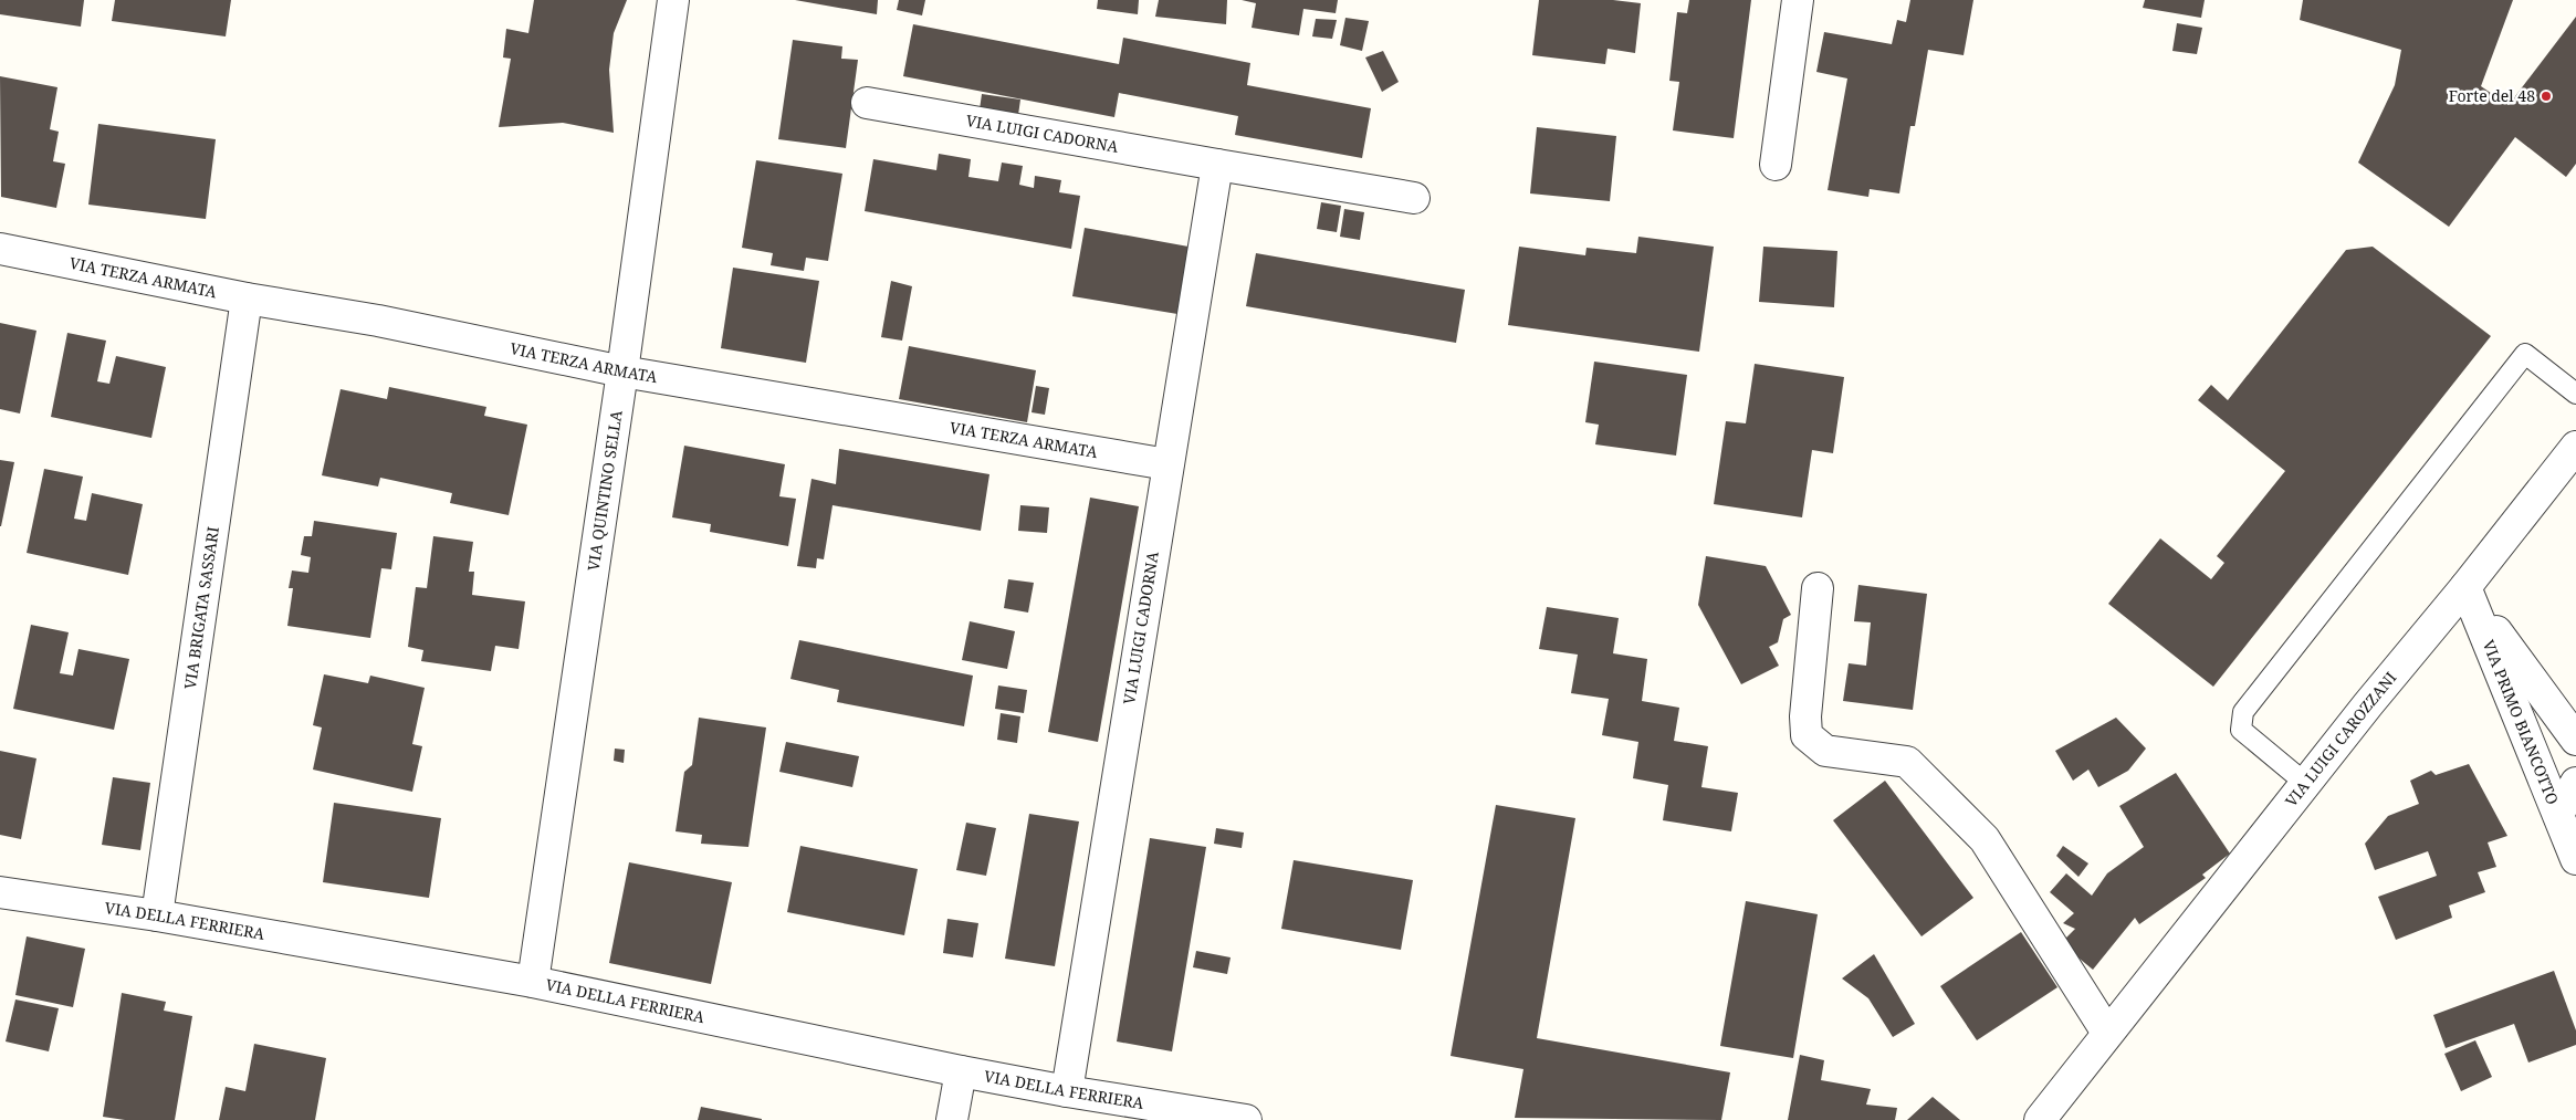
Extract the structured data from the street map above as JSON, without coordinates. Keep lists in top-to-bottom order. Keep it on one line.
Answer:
{"streets":{"street":["VIA LUIGI CADORNA","VIA TERZA ARMATA","VIA QUINTINO SELLA","VIA BRIGATA SASSARI","VIA PRIMO BIANCOTTO","VIA LUIGI CAROZZANI","VIA DELLA FERRIERA"]},"crossings":[["VIA LUIGI CADORNA","VIA TERZA ARMATA"],["VIA LUIGI CADORNA","VIA DELLA FERRIERA"],["VIA TERZA ARMATA","VIA QUINTINO SELLA"],["VIA TERZA ARMATA","VIA BRIGATA SASSARI"],["VIA QUINTINO SELLA","VIA DELLA FERRIERA"],["VIA BRIGATA SASSARI","VIA DELLA FERRIERA"],["VIA PRIMO BIANCOTTO","VIA LUIGI CAROZZANI"]],"places":["Forte del 48"]}
